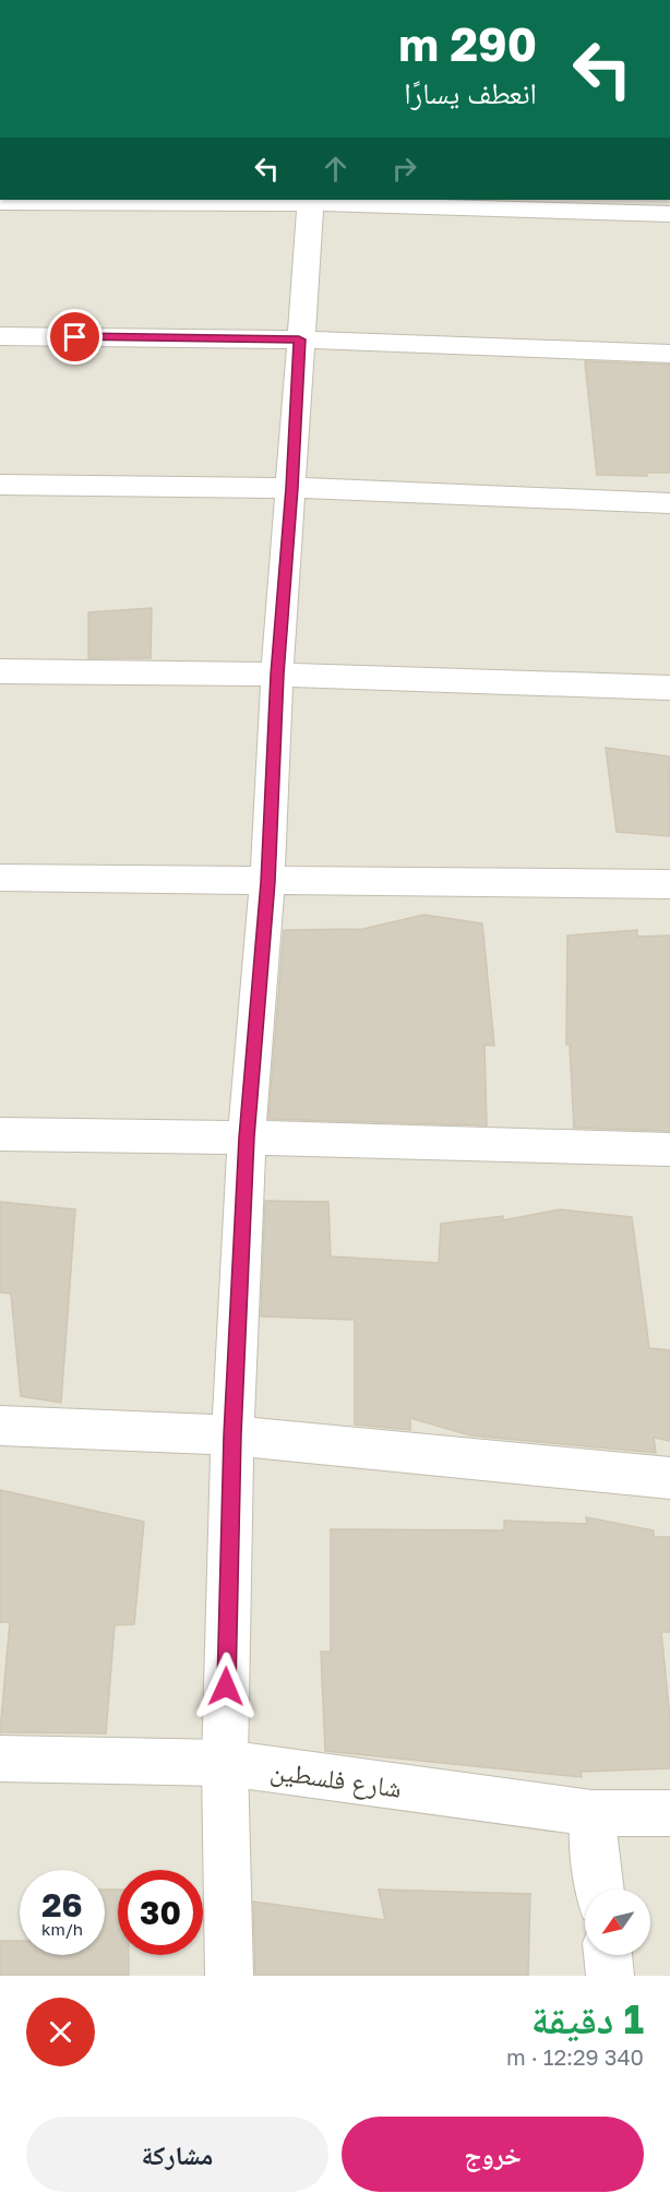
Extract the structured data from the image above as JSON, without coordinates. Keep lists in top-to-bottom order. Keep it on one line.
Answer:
{"streets":{"street":["شارع فلسطين"]},"north":"bottom left","page":{"turn":["290 m","انعطف يسارًا"],"speed":"26 km/h","limit":"30","heading":["1 دقيقة","340 m · 12:29"],"buttons":["خروج","مشاركة"]}}
